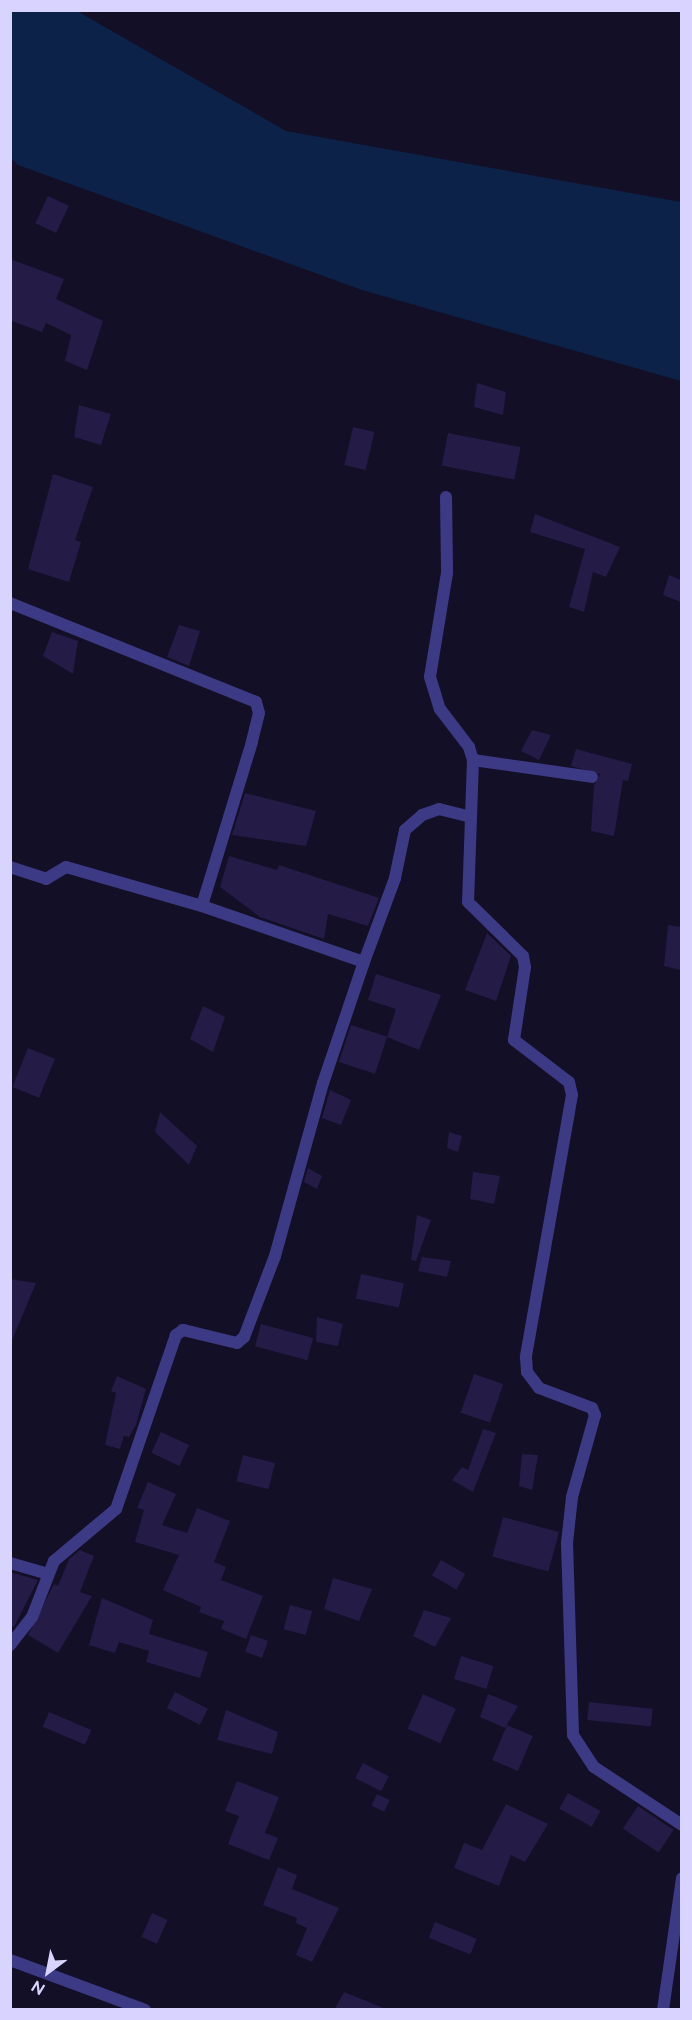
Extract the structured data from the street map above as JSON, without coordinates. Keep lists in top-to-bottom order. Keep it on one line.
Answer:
{"north":"bottom left"}
